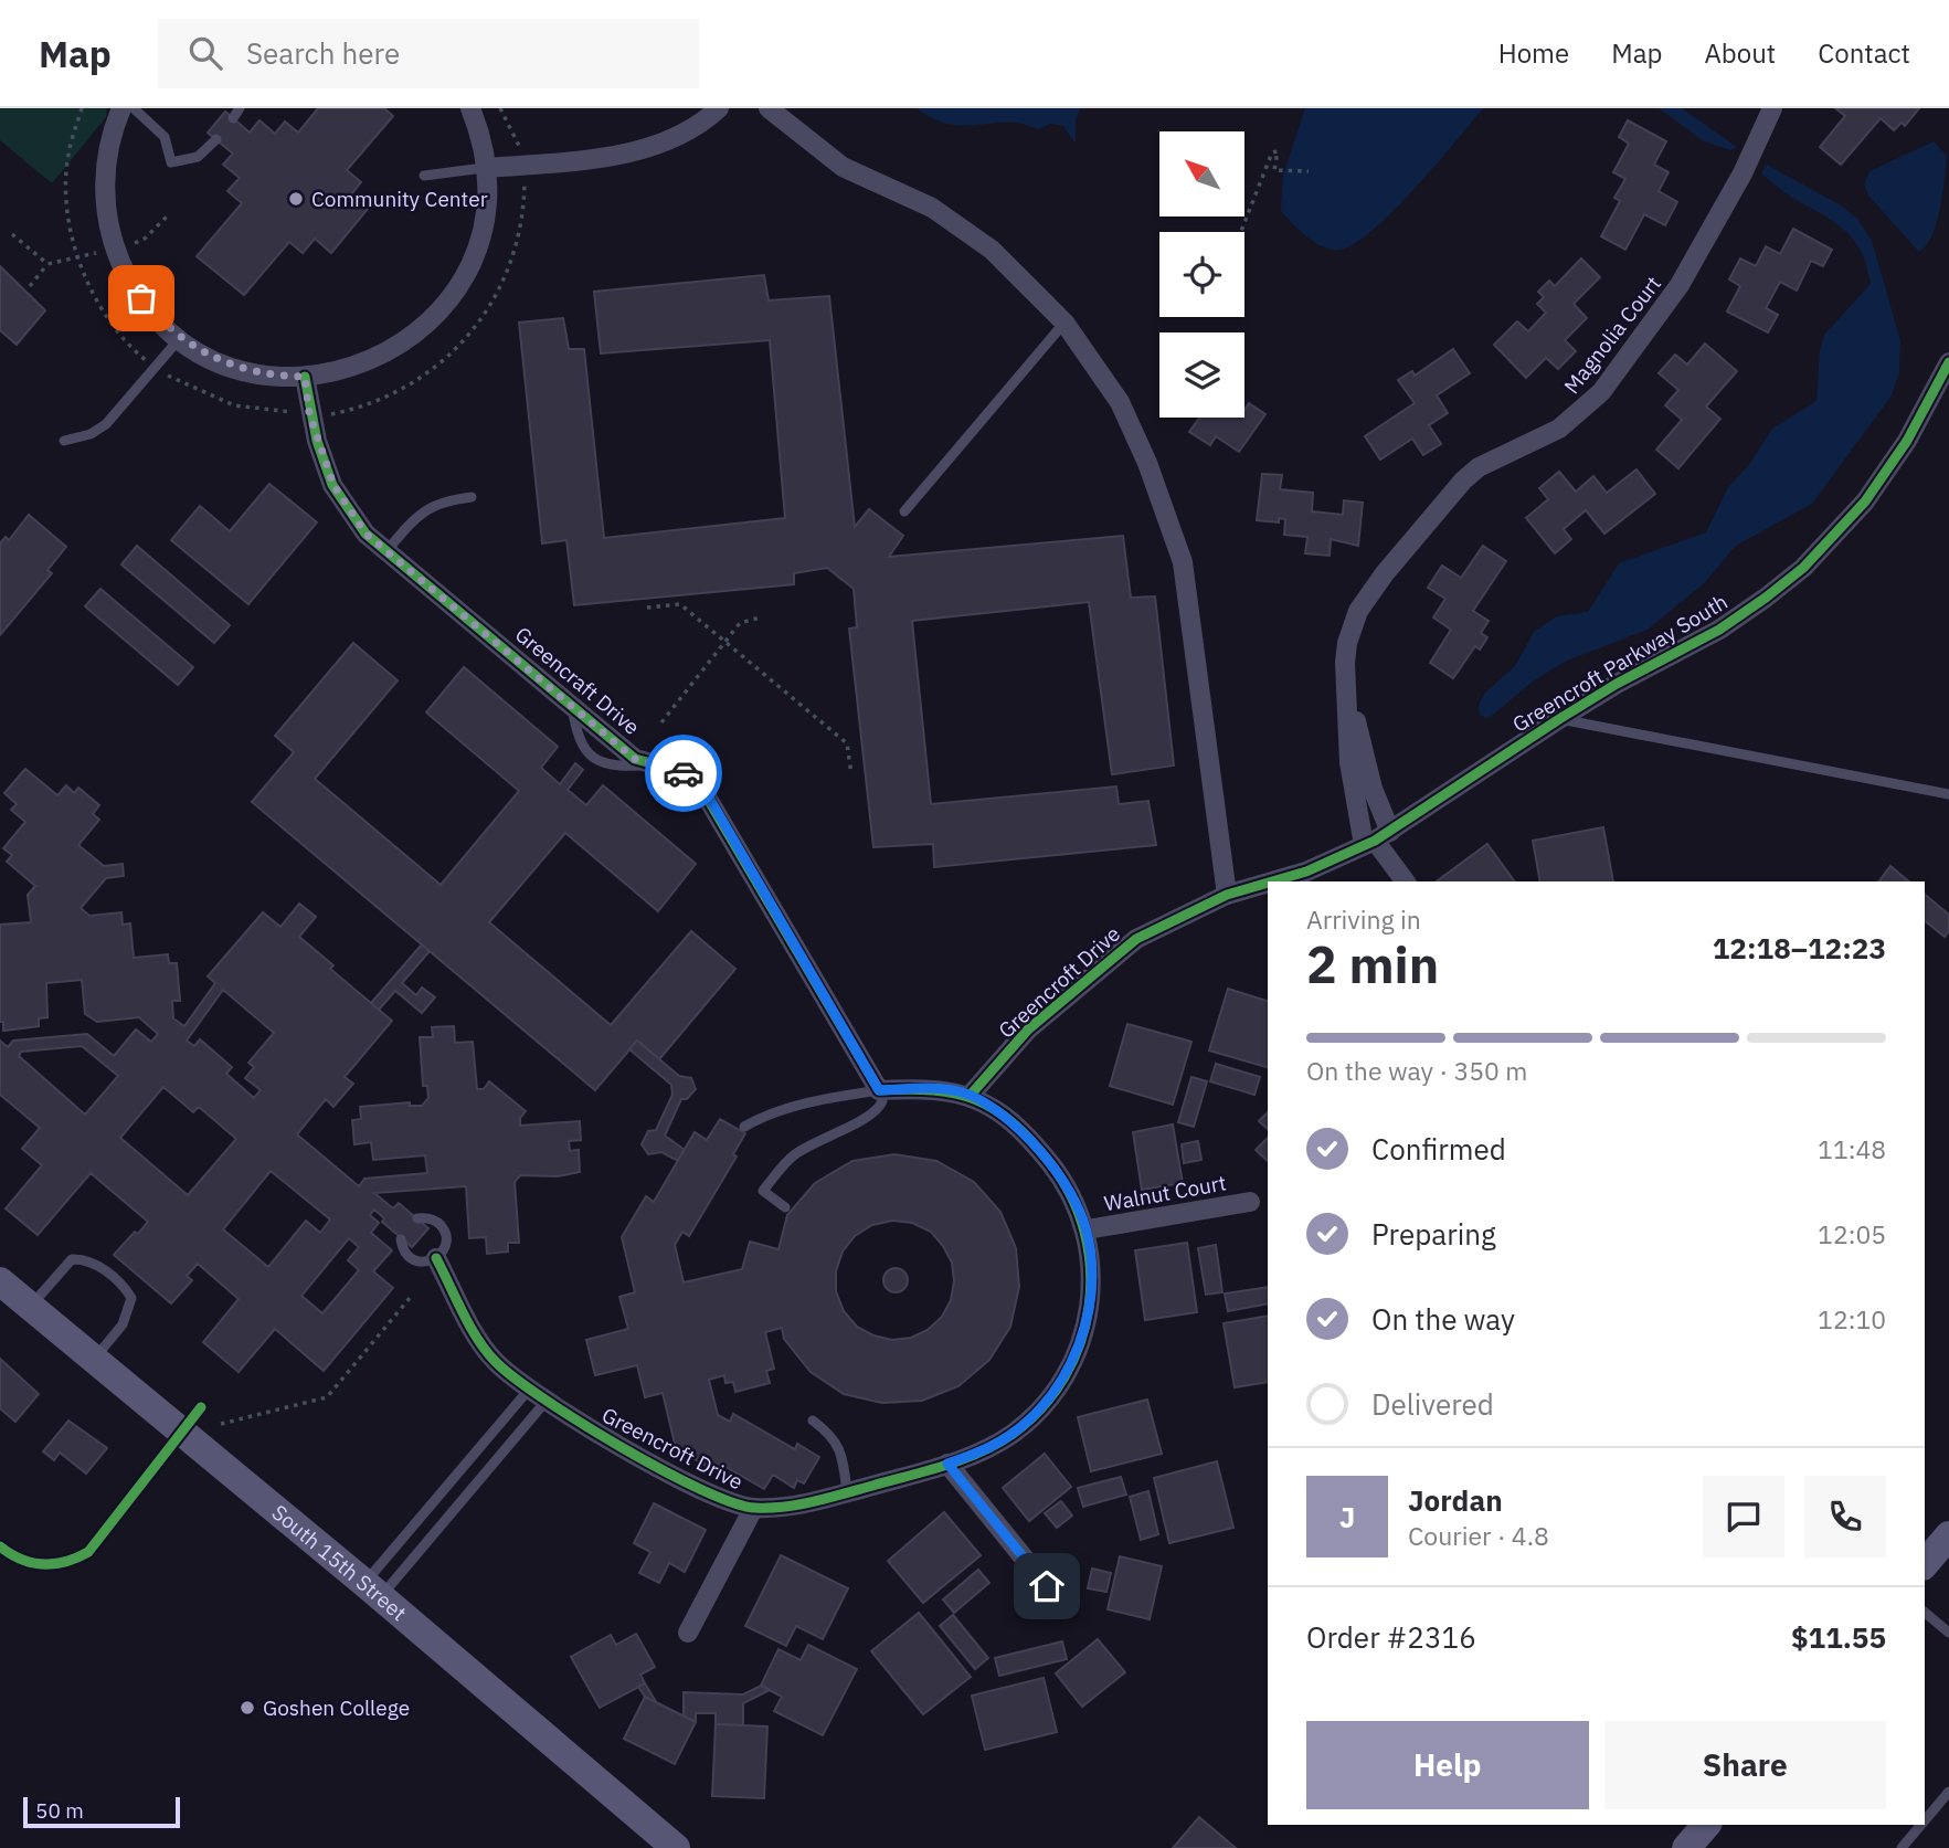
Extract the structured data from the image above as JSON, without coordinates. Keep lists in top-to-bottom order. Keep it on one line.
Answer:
{"streets":{"street":["Magnolia Court","Greencroft Parkway South","Greencraft Drive","Greencroft Drive","Walnut Court","South 15th Street"]},"crossings":[["Magnolia Court","Greencroft Parkway South"],["Greencroft Parkway South","Greencroft Drive"],["Greencraft Drive","Greencroft Drive"],["Greencroft Drive","Walnut Court"]],"places":["Community Center","Goshen College"],"scale_bar":"50 m","north":"top left","page":{"header":"Map","search":"Search here","nav":["Home","Map","About","Contact"],"heading":["2 min","Arriving in","12:18–12:23"],"panel":["Jordan","Courier · 4.8","Order #2316","$11.55"],"bar":"On the way · 350 m","list":[["Confirmed","11:48"],["Preparing","12:05"],["On the way","12:10"],"Delivered"],"round":"J","buttons":["Help","Share"],"scale":"50 m"}}
